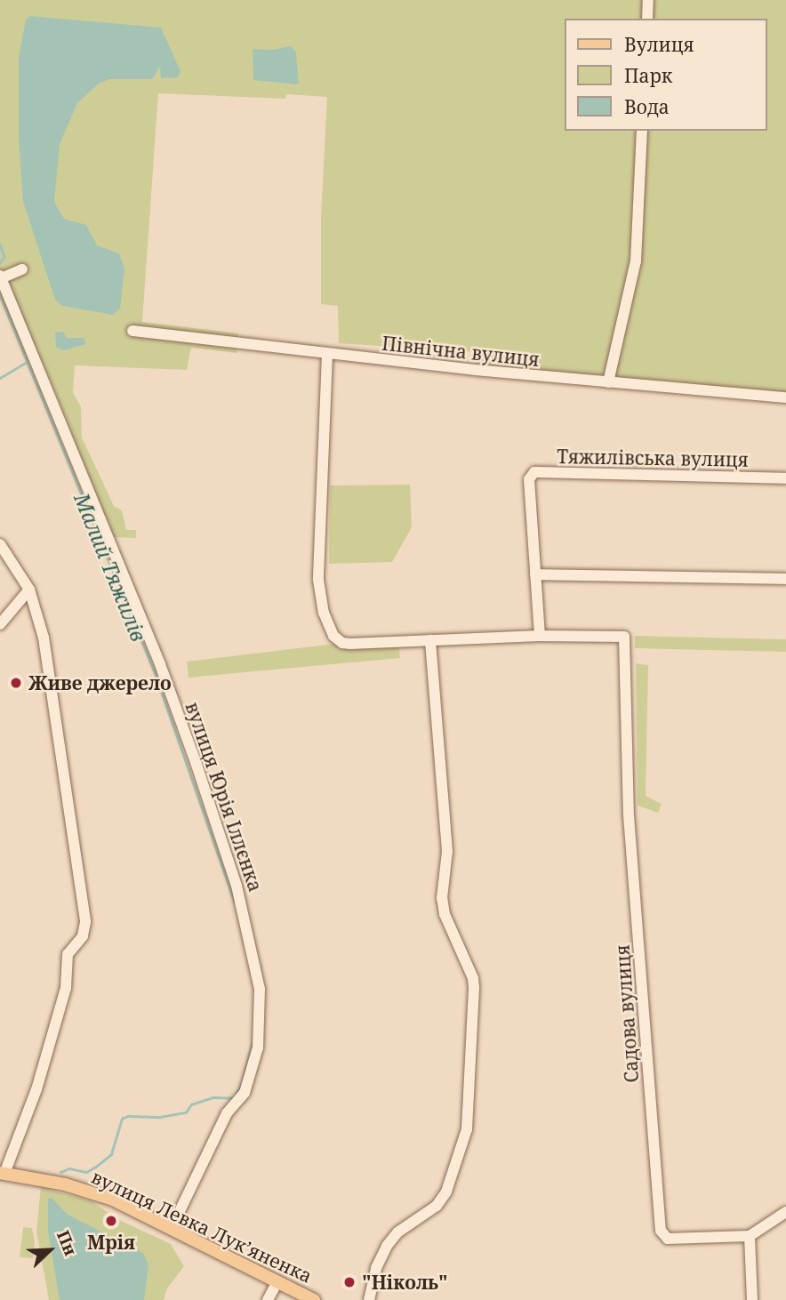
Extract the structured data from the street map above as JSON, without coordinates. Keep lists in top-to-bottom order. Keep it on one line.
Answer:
{"streets":{"main road":["вулиця Левка Лукʼяненка"],"street":["Північна вулиця","Тяжилівська вулиця","вулиця Юрія Іллєнка","Садова вулиця"]},"crossings":[["Тяжилівська вулиця","Садова вулиця"],["вулиця Юрія Іллєнка","вулиця Левка Лукʼяненка"]],"water":["Малий Тяжилів"],"places":["Живе джерело","Мрія","\"Ніколь\""],"legend":["Вулиця","Парк","Вода"],"north":"top right"}
